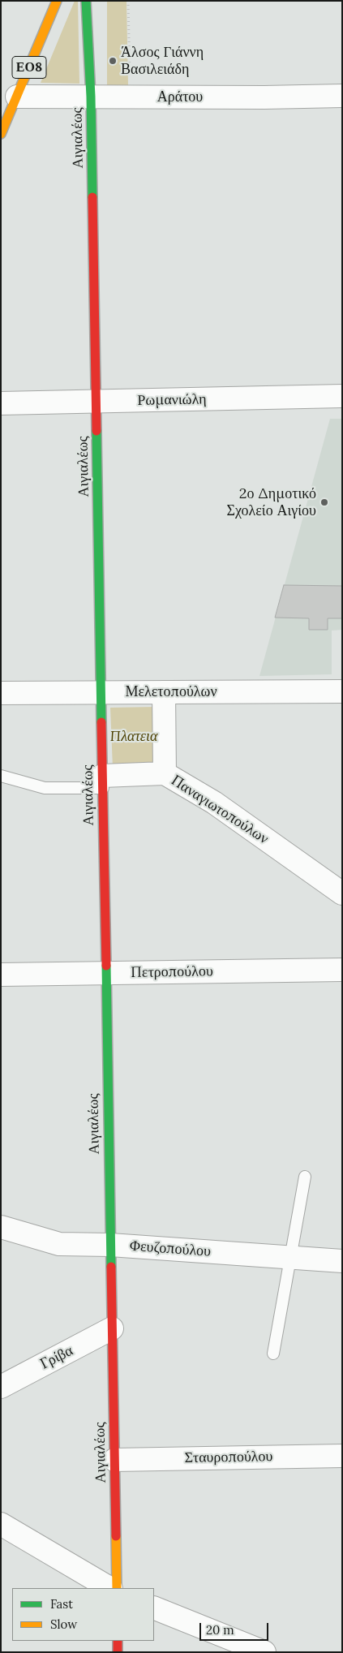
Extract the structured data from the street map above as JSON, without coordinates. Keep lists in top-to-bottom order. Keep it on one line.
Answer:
{"streets":{"street":["ΕΟ8","Αράτου","Αιγιαλέως","Ρωμανιώλη","Μελετοπούλων","Παναγιωτοπούλων","Πετροπούλου","Φευζοπούλου","Γρίβα","Σταυροπούλου"]},"crossings":[["ΕΟ8","Αράτου"],["Αράτου","Αιγιαλέως"],["Αιγιαλέως","Ρωμανιώλη"],["Αιγιαλέως","Μελετοπούλων"],["Αιγιαλέως","Πετροπούλου"],["Αιγιαλέως","Φευζοπούλου"],["Αιγιαλέως","Γρίβα"],["Αιγιαλέως","Σταυροπούλου"],["Μελετοπούλων","Παναγιωτοπούλων"]],"parks":["Πλατεια"],"places":["Άλσος Γιάννη Βασιλειάδη","2ο Δημοτικό Σχολείο Αιγίου"],"legend":["Fast","Slow"],"scale_bar":"20 m"}
